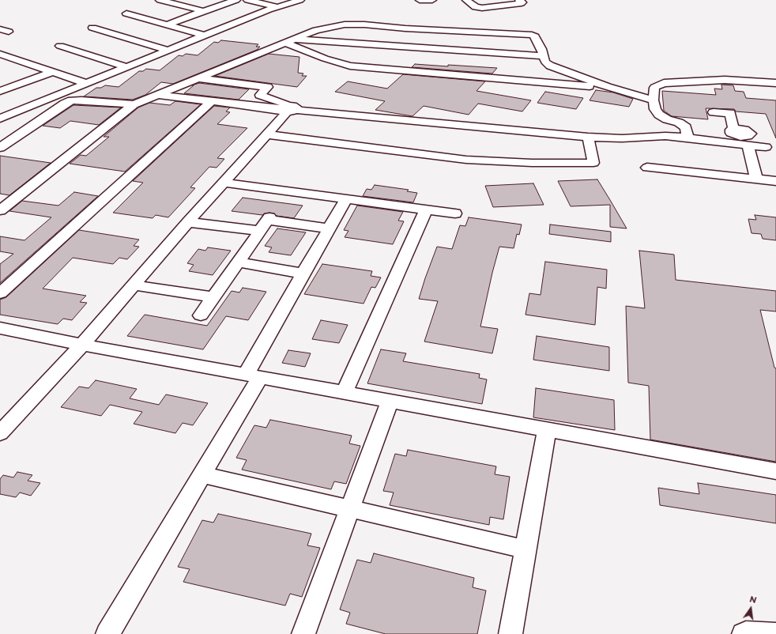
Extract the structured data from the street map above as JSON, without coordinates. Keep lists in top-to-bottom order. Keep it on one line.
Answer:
{"north":"top"}
